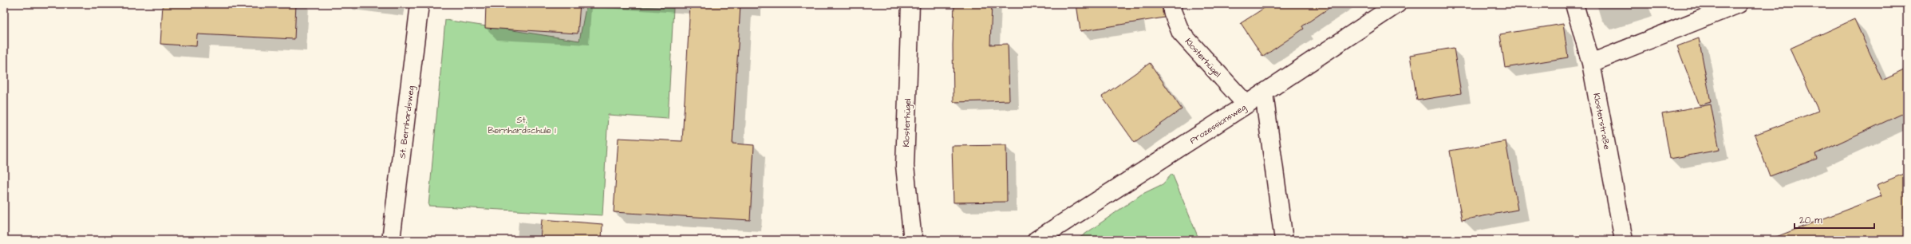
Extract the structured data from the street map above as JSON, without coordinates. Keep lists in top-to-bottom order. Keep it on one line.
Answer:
{"streets":{"street":["Klosterhügel","Klosterstraße","St. Bernhardsweg","Prozessionsweg"]},"crossings":[["Klosterhügel","Prozessionsweg"]],"parks":["St. Bernhardschule 1"],"scale_bar":"20 m"}
